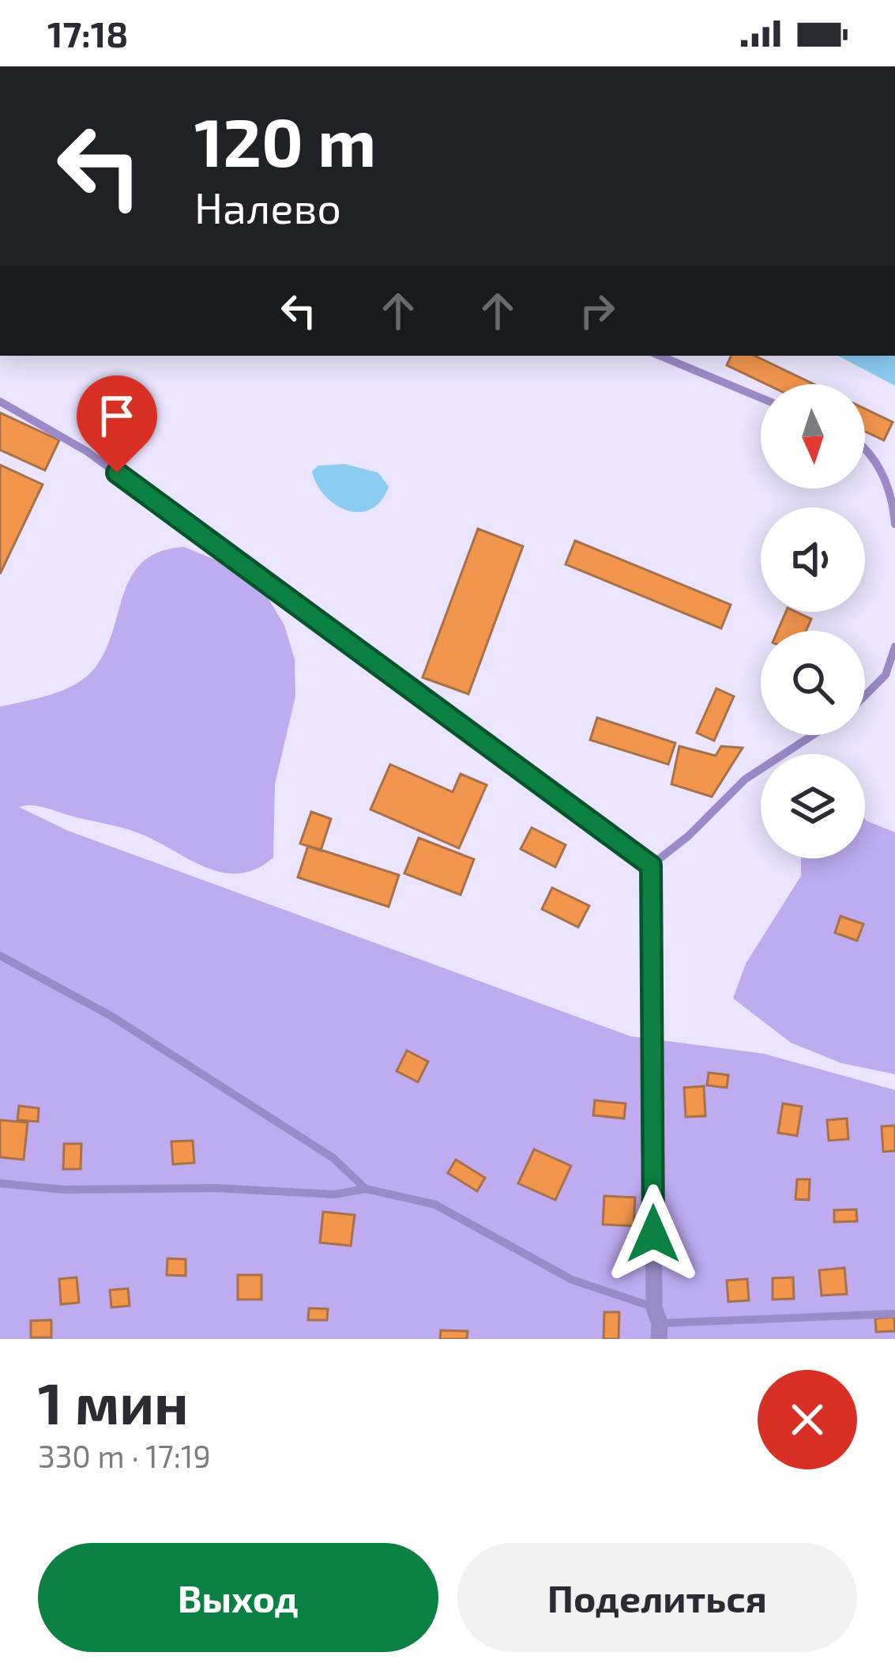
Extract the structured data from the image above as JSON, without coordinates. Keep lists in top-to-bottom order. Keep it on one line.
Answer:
{"north":"bottom","page":{"status":"17:18","turn":["120 m","Налево"],"heading":["1 мин","330 m · 17:19"],"buttons":["Выход","Поделиться"]}}
